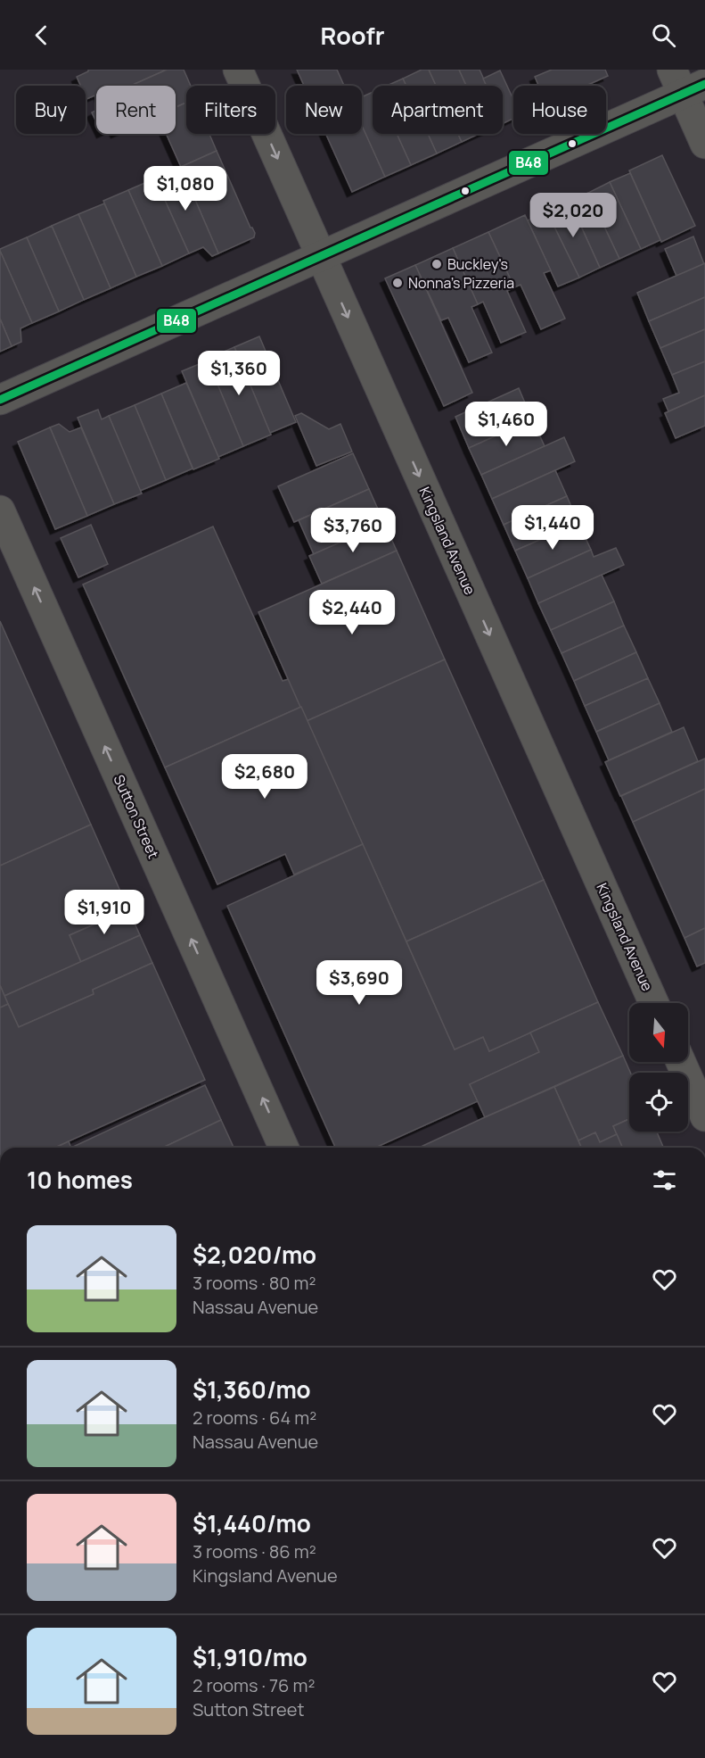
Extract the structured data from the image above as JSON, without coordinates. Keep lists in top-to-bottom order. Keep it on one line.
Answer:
{"streets":{"street":["Kingsland Avenue","Sutton Street"]},"one_way":["Kingsland Avenue","Sutton Street"],"places":["Buckley's","Nonna's Pizzeria"],"lines":["transit line B48"],"north":"bottom","page":{"header":"Roofr","chip":["Buy","Rent","Filters","New","Apartment","House"],"price":["$1,080","$2,020","$1,360","$1,460","$1,440","$3,760","$2,440","$2,680","$1,910","$3,690"],"heading":"10 homes","list":[{"name":"$2,020/mo","note":"3 rooms · 80 m² · Nassau Avenue"},{"name":"$1,360/mo","note":"2 rooms · 64 m² · Nassau Avenue"},{"name":"$1,440/mo","note":"3 rooms · 86 m² · Kingsland Avenue"},{"name":"$1,910/mo","note":"2 rooms · 76 m² · Sutton Street"}]}}
